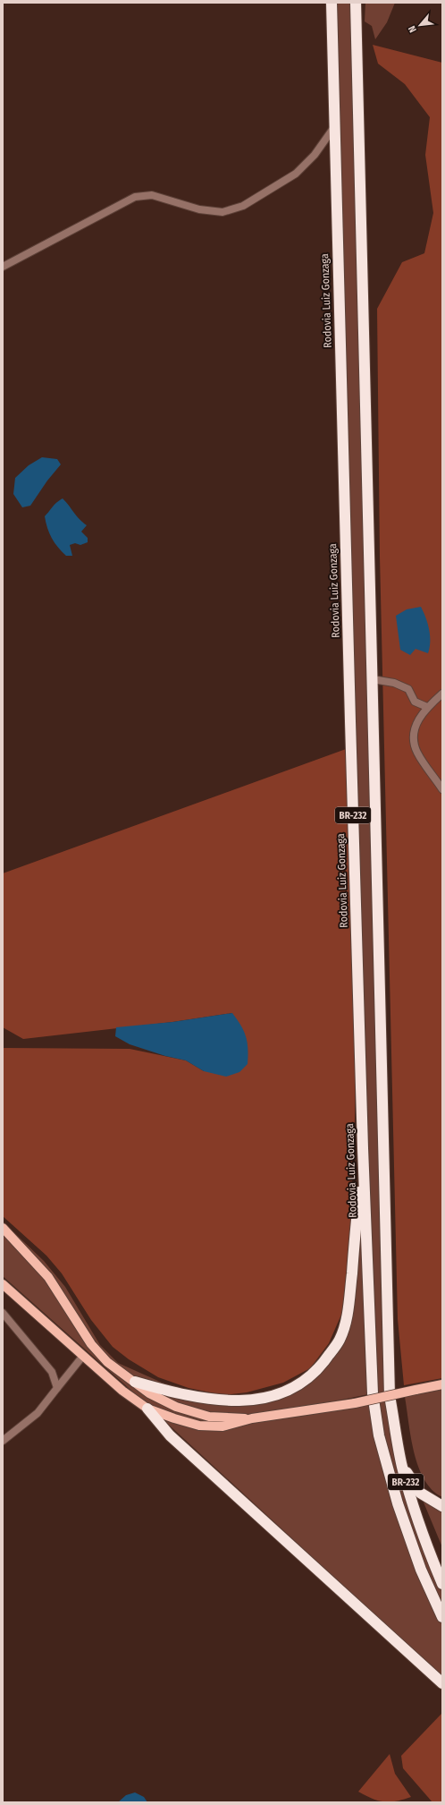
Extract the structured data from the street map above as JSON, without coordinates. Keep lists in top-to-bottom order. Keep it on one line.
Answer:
{"streets":{"highway":["Rodovia Luiz Gonzaga","BR-232"]},"north":"bottom left"}
